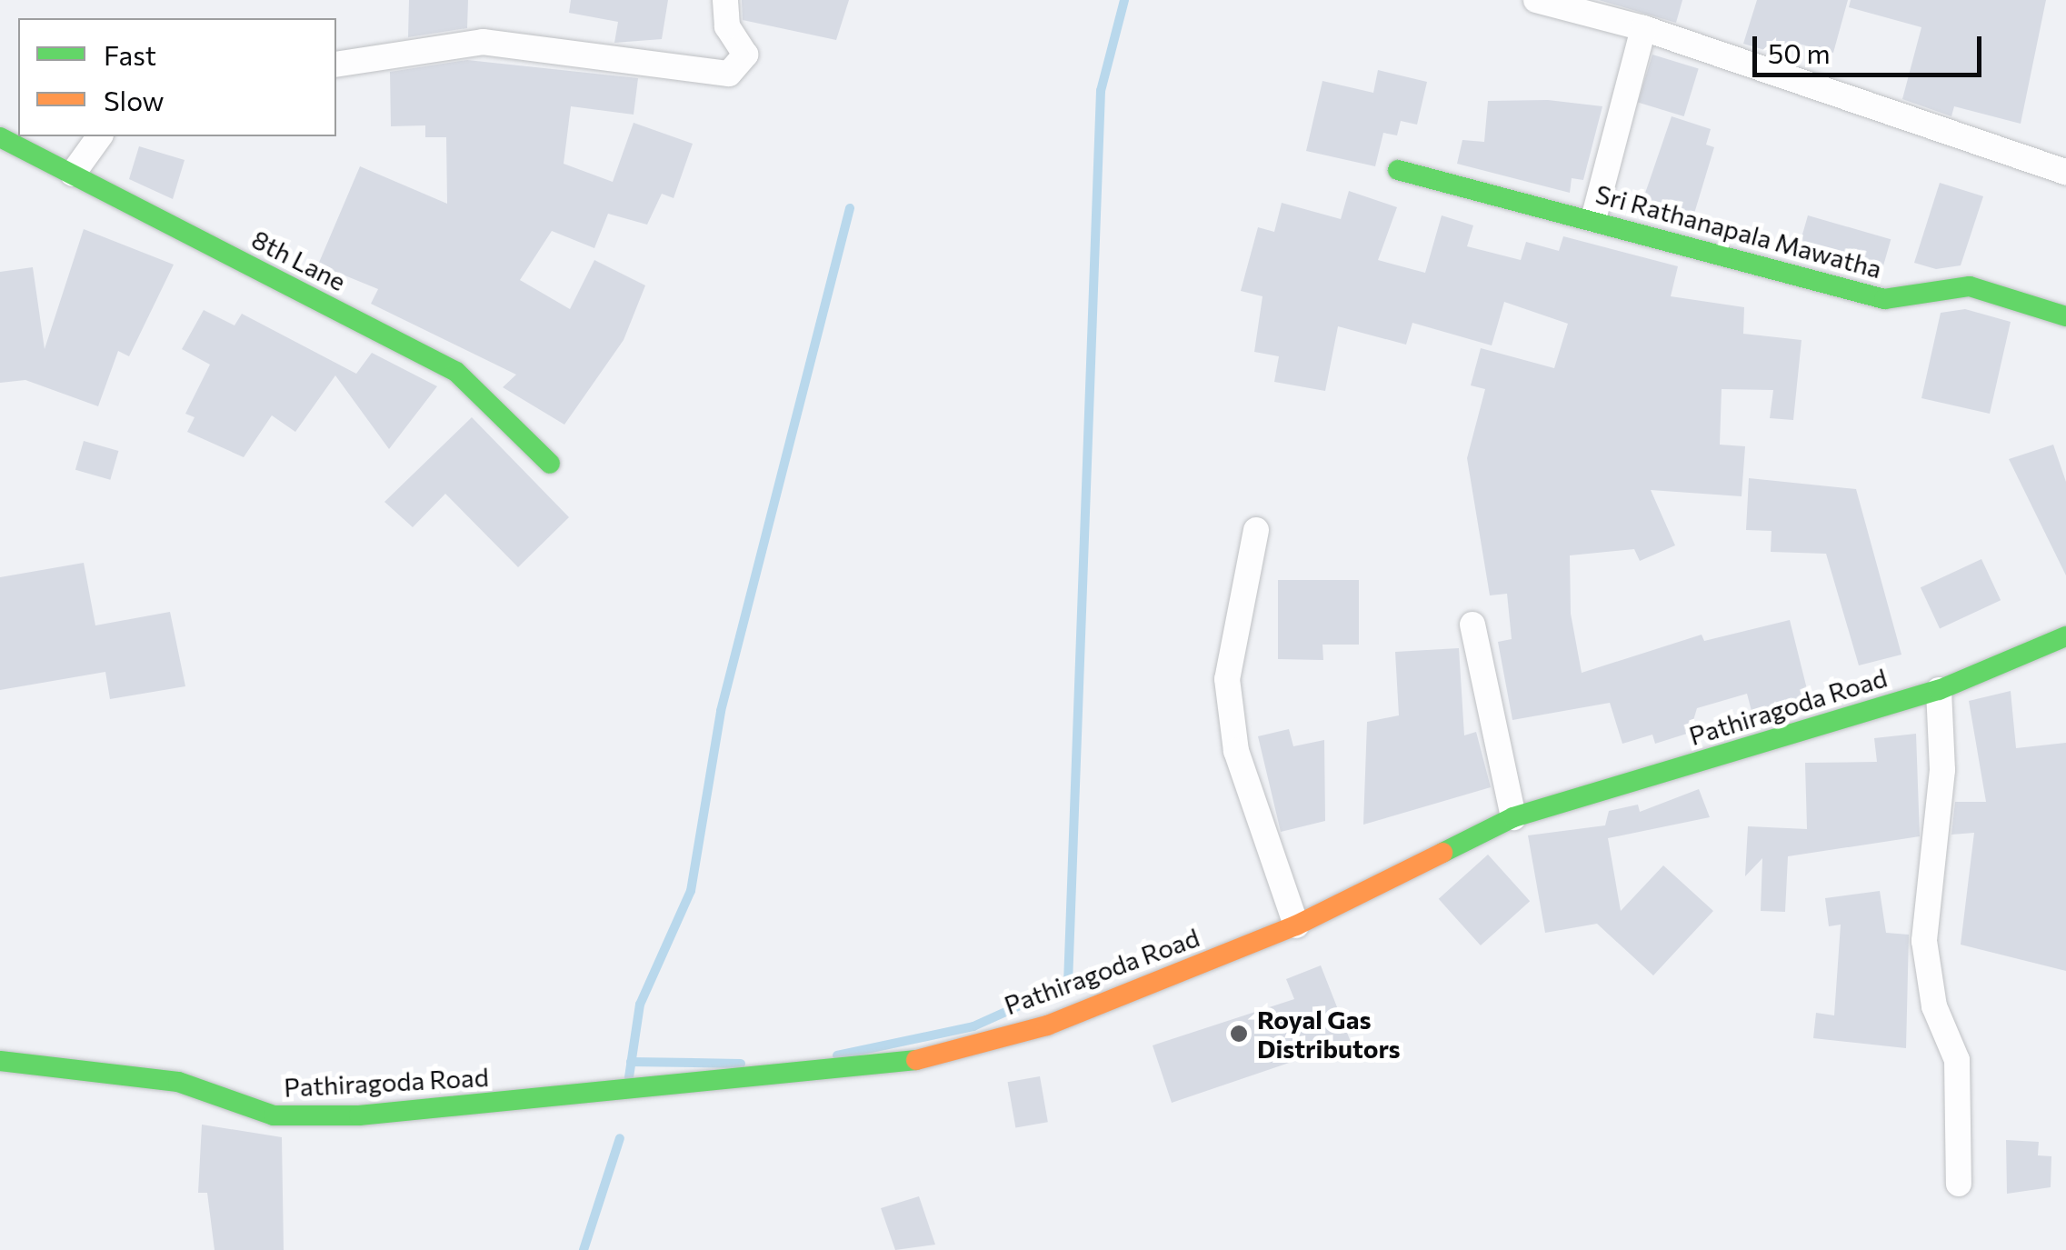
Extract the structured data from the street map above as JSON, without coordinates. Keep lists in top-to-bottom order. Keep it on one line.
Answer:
{"streets":{"street":["Sri Rathanapala Mawatha","8th Lane","Pathiragoda Road"]},"places":["Royal Gas Distributors"],"legend":["Fast","Slow"],"scale_bar":"50 m"}
